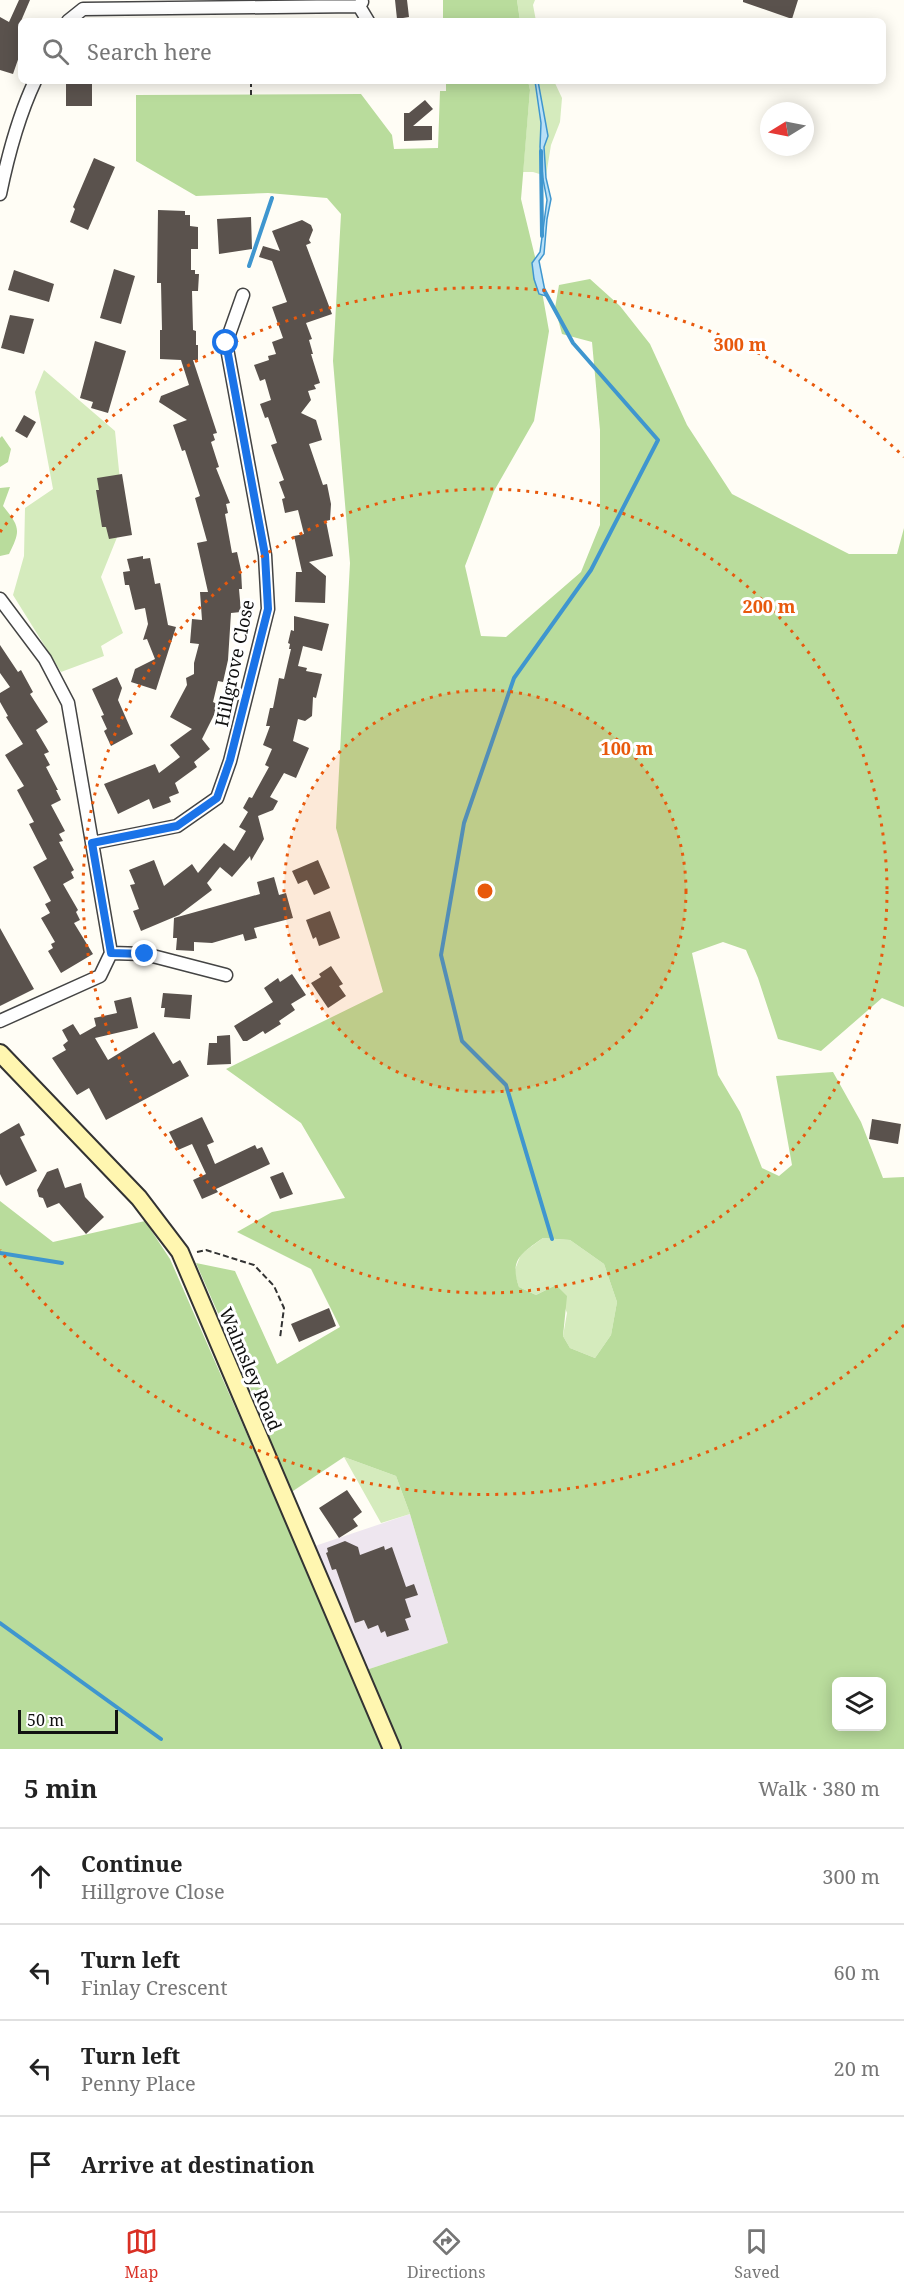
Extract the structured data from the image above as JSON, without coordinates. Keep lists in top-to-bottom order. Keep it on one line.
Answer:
{"streets":{"street":["Hillgrove Close","Walmsley Road"]},"scale_bar":"50 m","north":"left","page":{"search":"Search here","scale":"50 m","heading":["5 min","Walk · 380 m"],"list":[["Continue","Hillgrove Close","300 m"],["Turn left","Finlay Crescent","60 m"],["Turn left","Penny Place","20 m"],"Arrive at destination"],"nav":["Map","Directions","Saved"]},"rings":["300 m","200 m","100 m"]}
